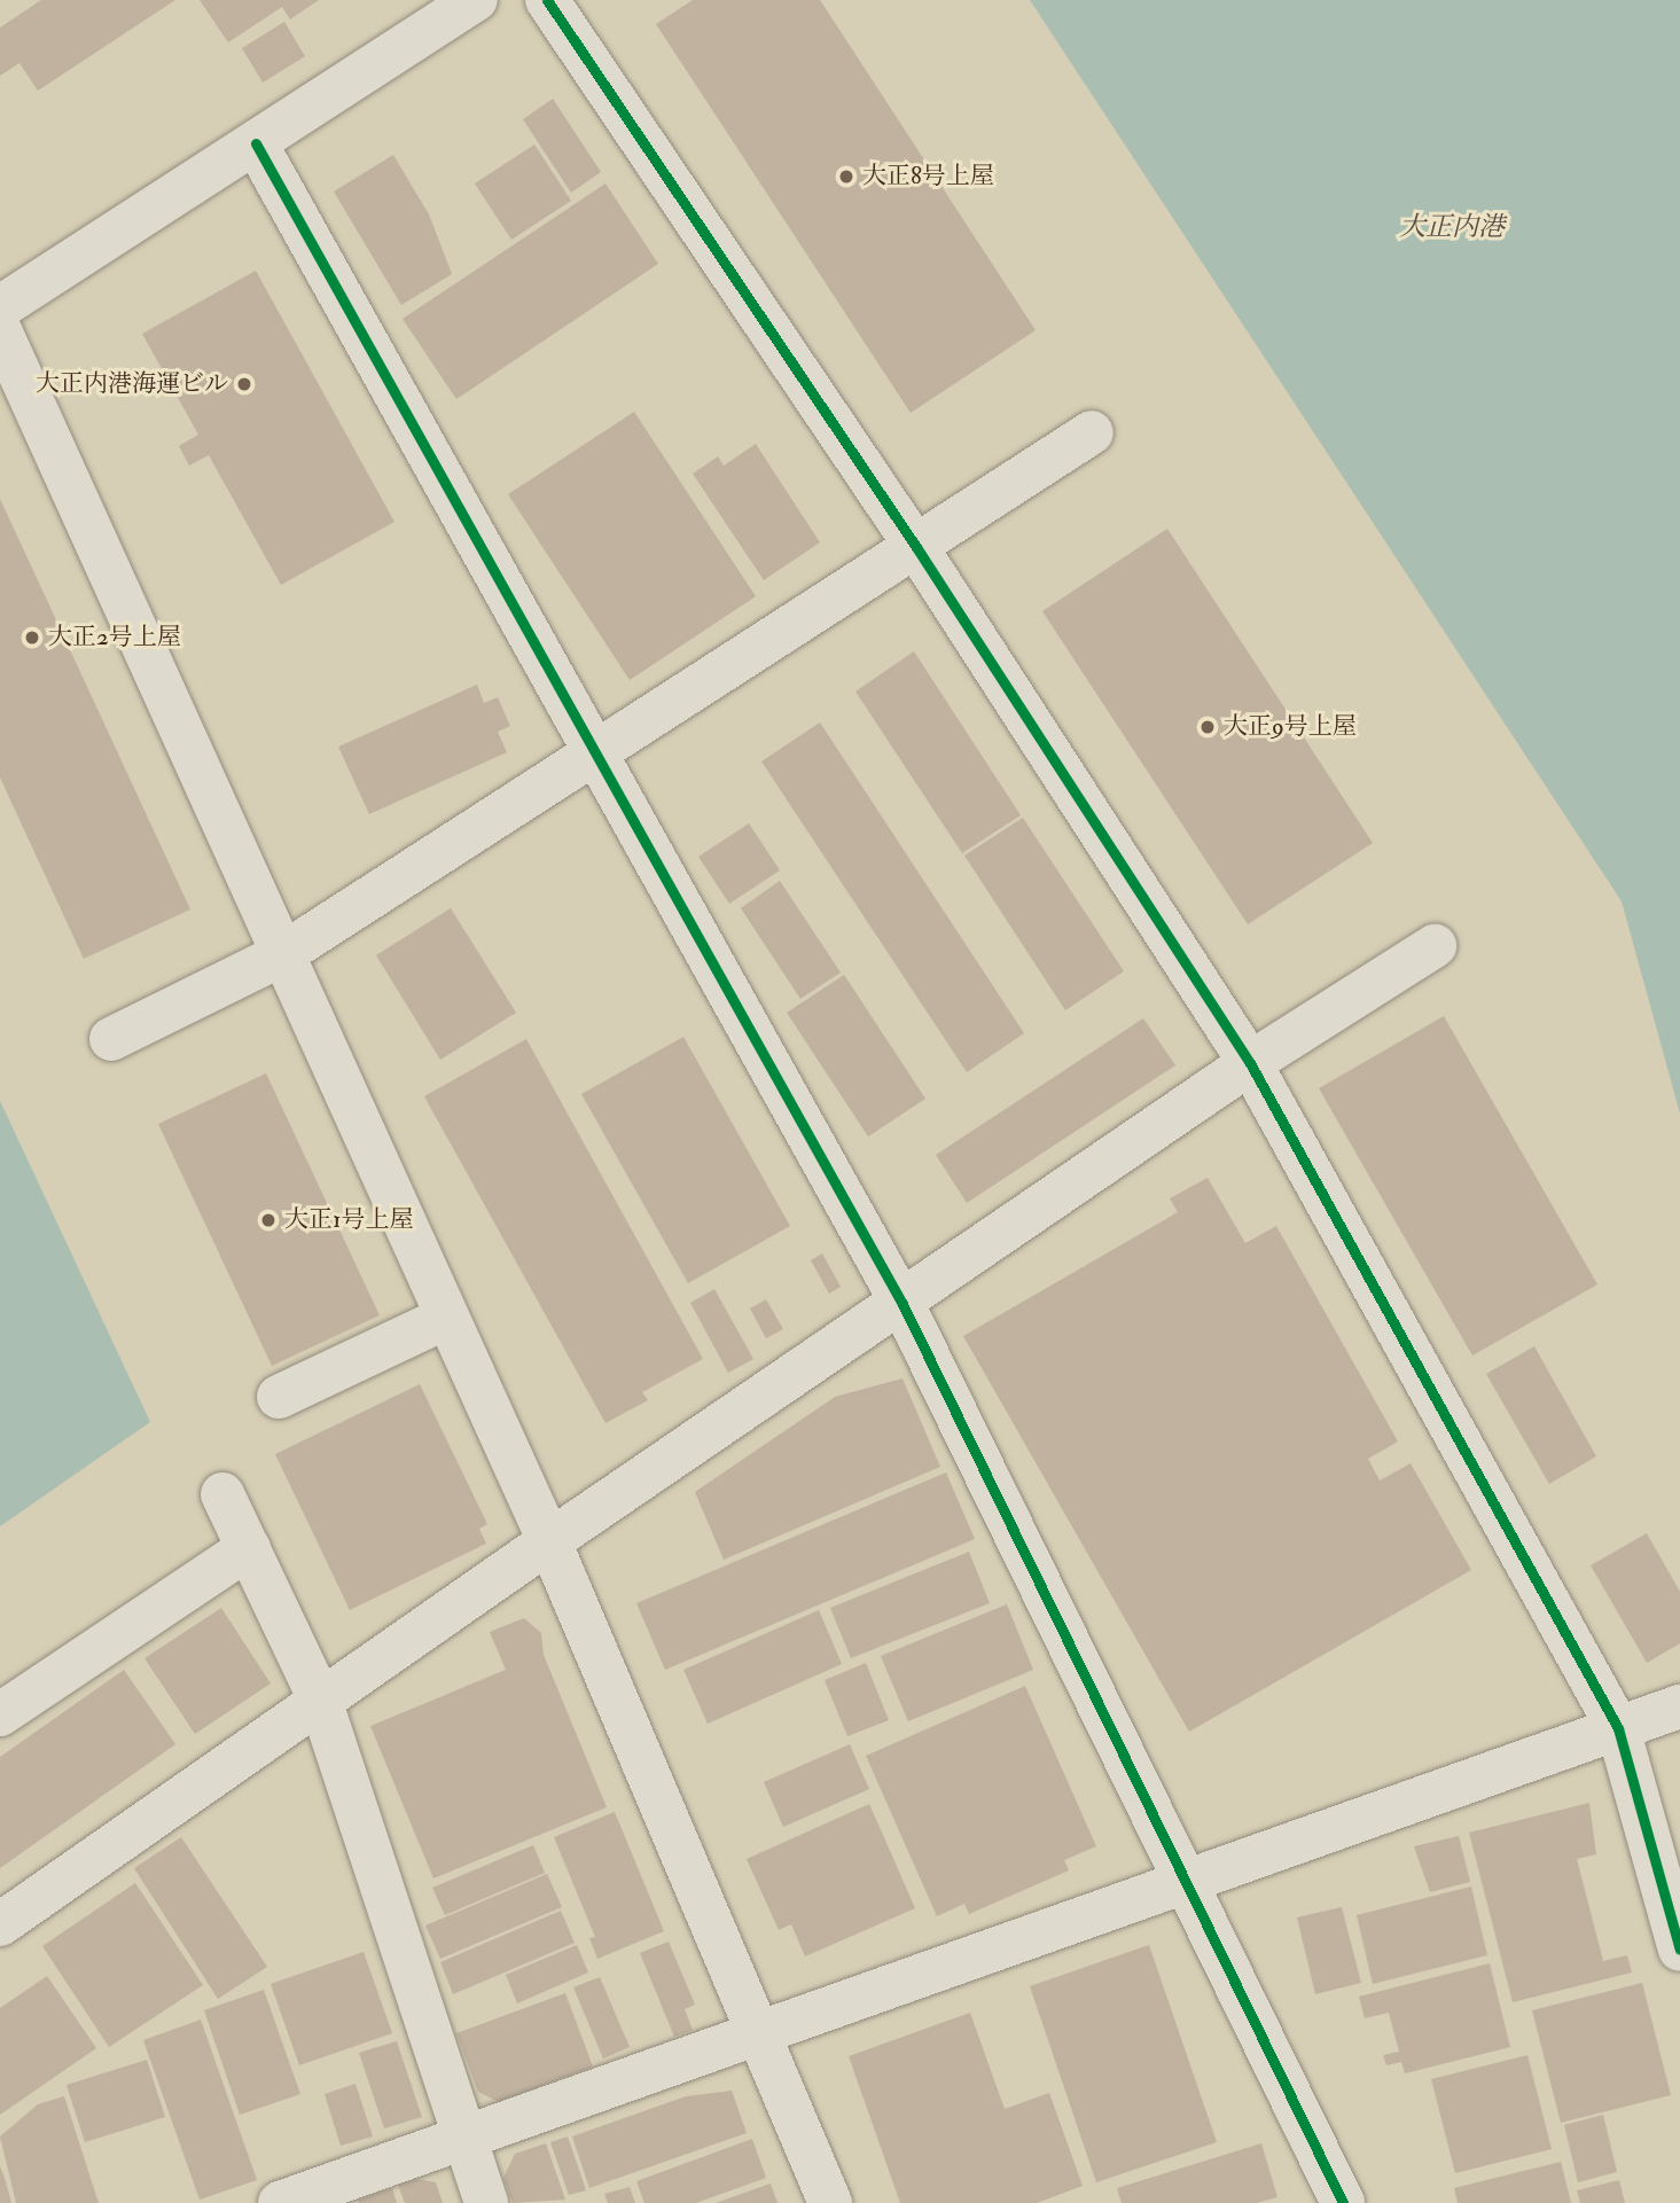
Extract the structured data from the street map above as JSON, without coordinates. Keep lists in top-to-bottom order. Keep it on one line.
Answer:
{"water":["大正内港"],"places":["大正8号上屋","大正内港海運ビル","大正2号上屋","大正9号上屋","大正1号上屋"]}
